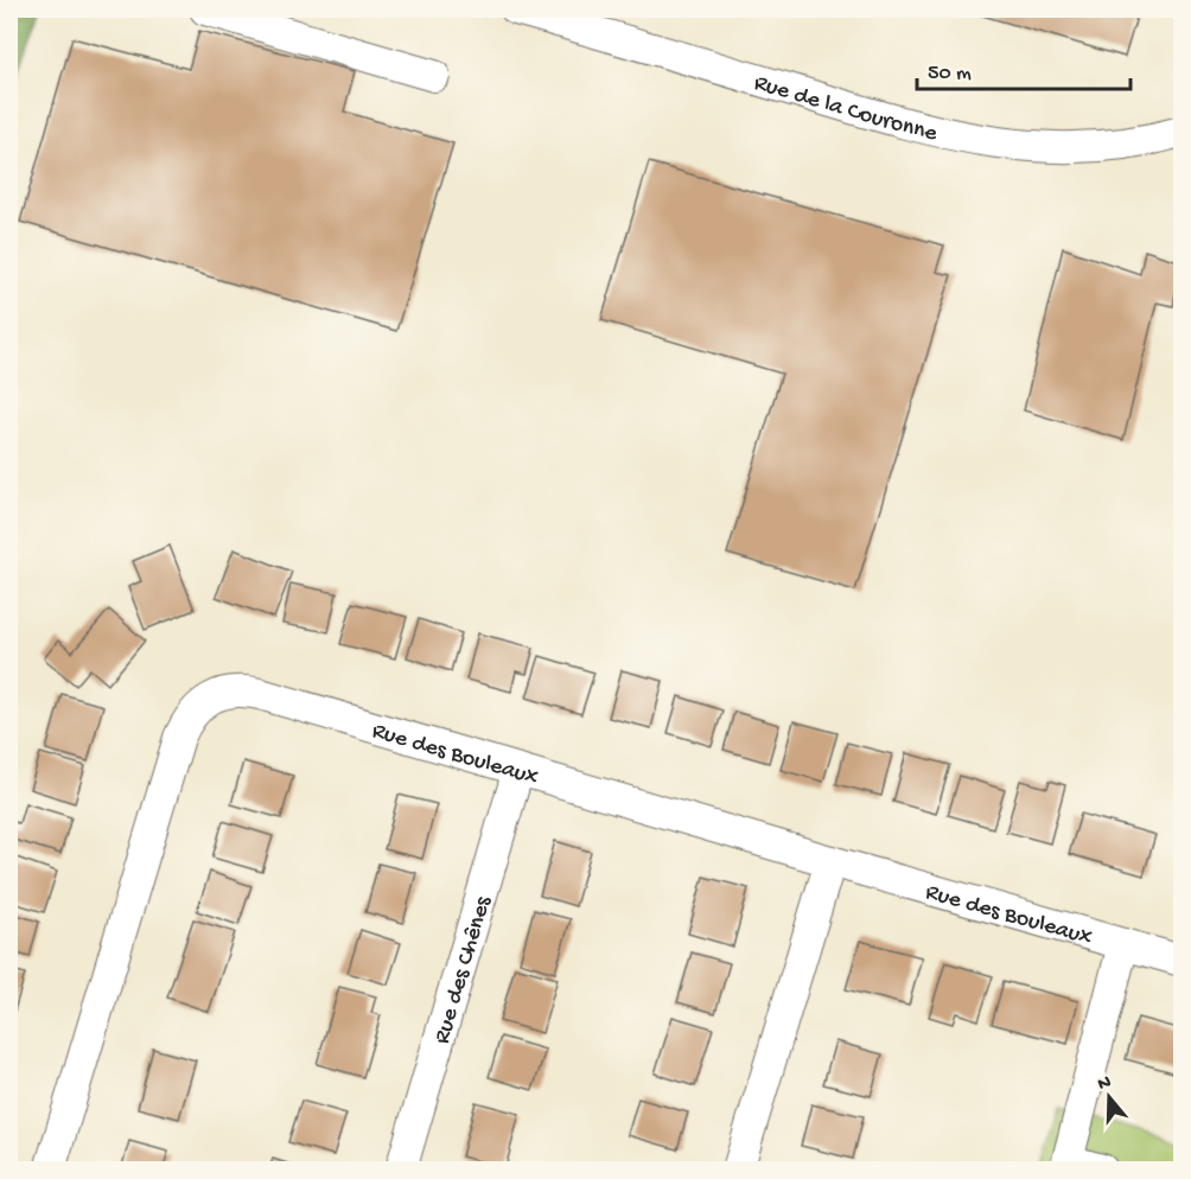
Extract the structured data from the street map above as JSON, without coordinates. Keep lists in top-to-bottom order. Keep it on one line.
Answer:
{"streets":{"street":["Rue de la Couronne","Rue des Bouleaux","Rue des Chênes"]},"crossings":[["Rue des Bouleaux","Rue des Chênes"]],"scale_bar":"50 m","north":"top"}
